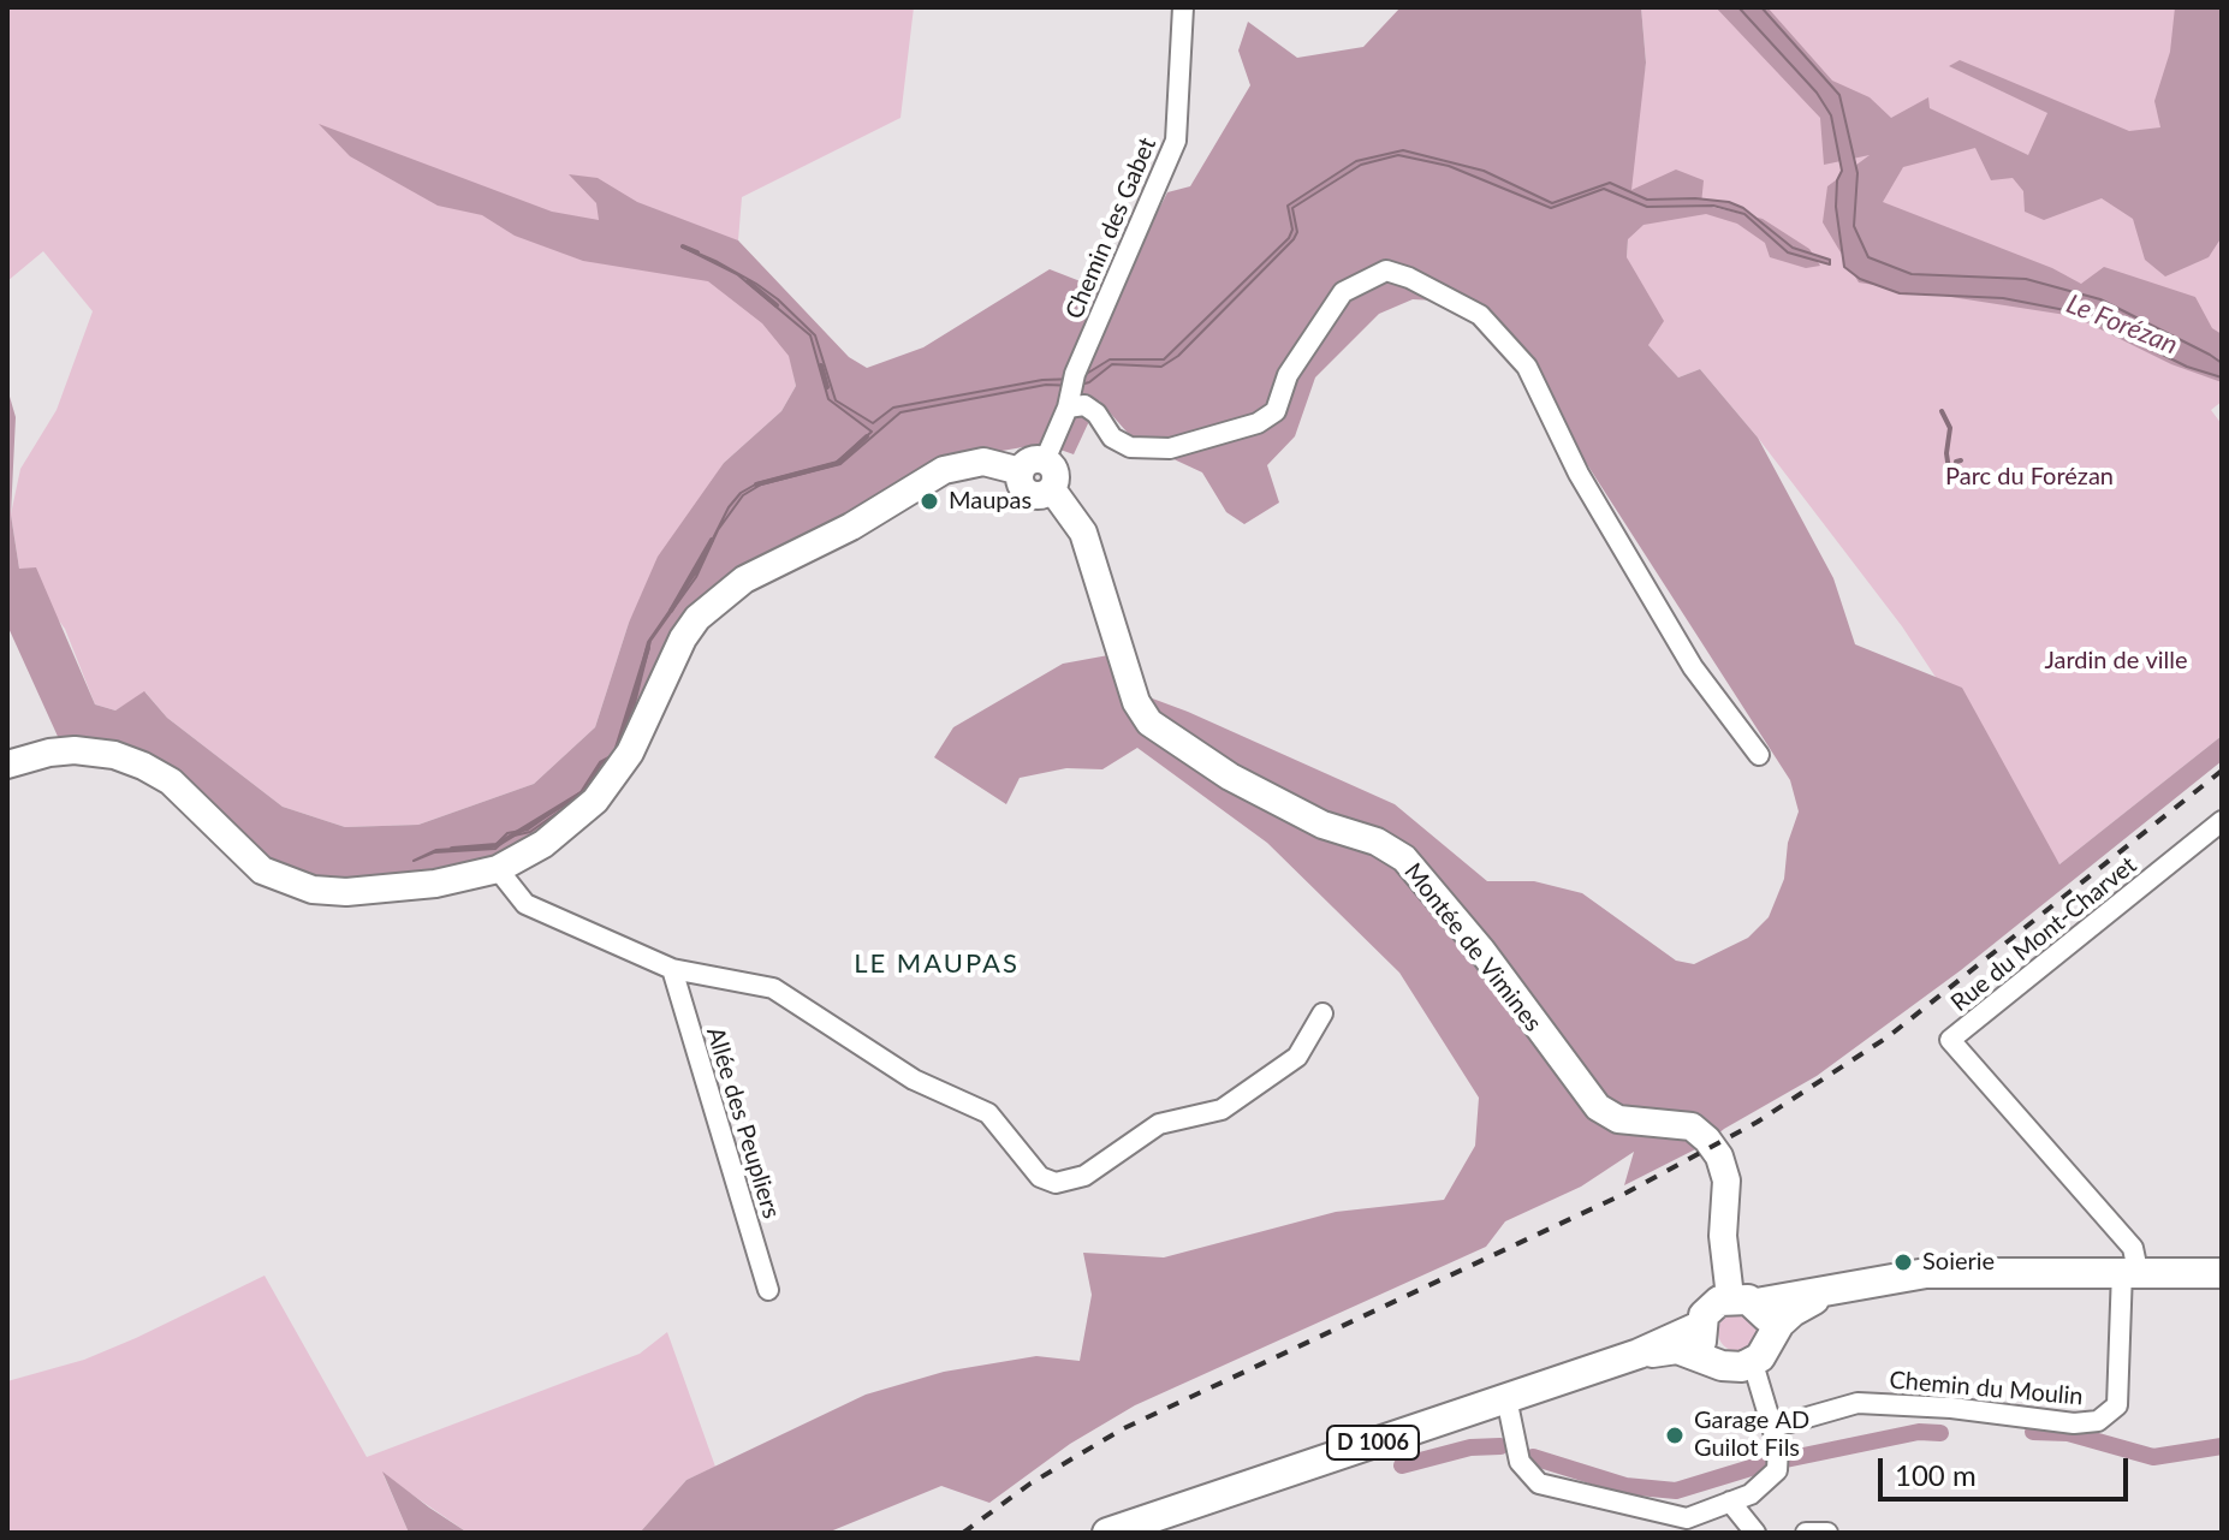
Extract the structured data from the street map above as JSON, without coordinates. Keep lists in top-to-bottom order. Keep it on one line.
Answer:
{"streets":{"main road":["D 1006"],"street":["Chemin des Gabet","Rue du Mont-Charvet","Montée de Vimines","Allée des Peupliers","Chemin du Moulin"]},"crossings":[["Chemin des Gabet","Montée de Vimines"],["Rue du Mont-Charvet","Chemin du Moulin"],["Montée de Vimines","D 1006"]],"districts":["LE MAUPAS"],"water":["Le Forézan"],"parks":["Parc du Forézan","Jardin de ville"],"places":["Maupas","Soierie","Garage AD Guilot Fils"],"scale_bar":"100 m"}
